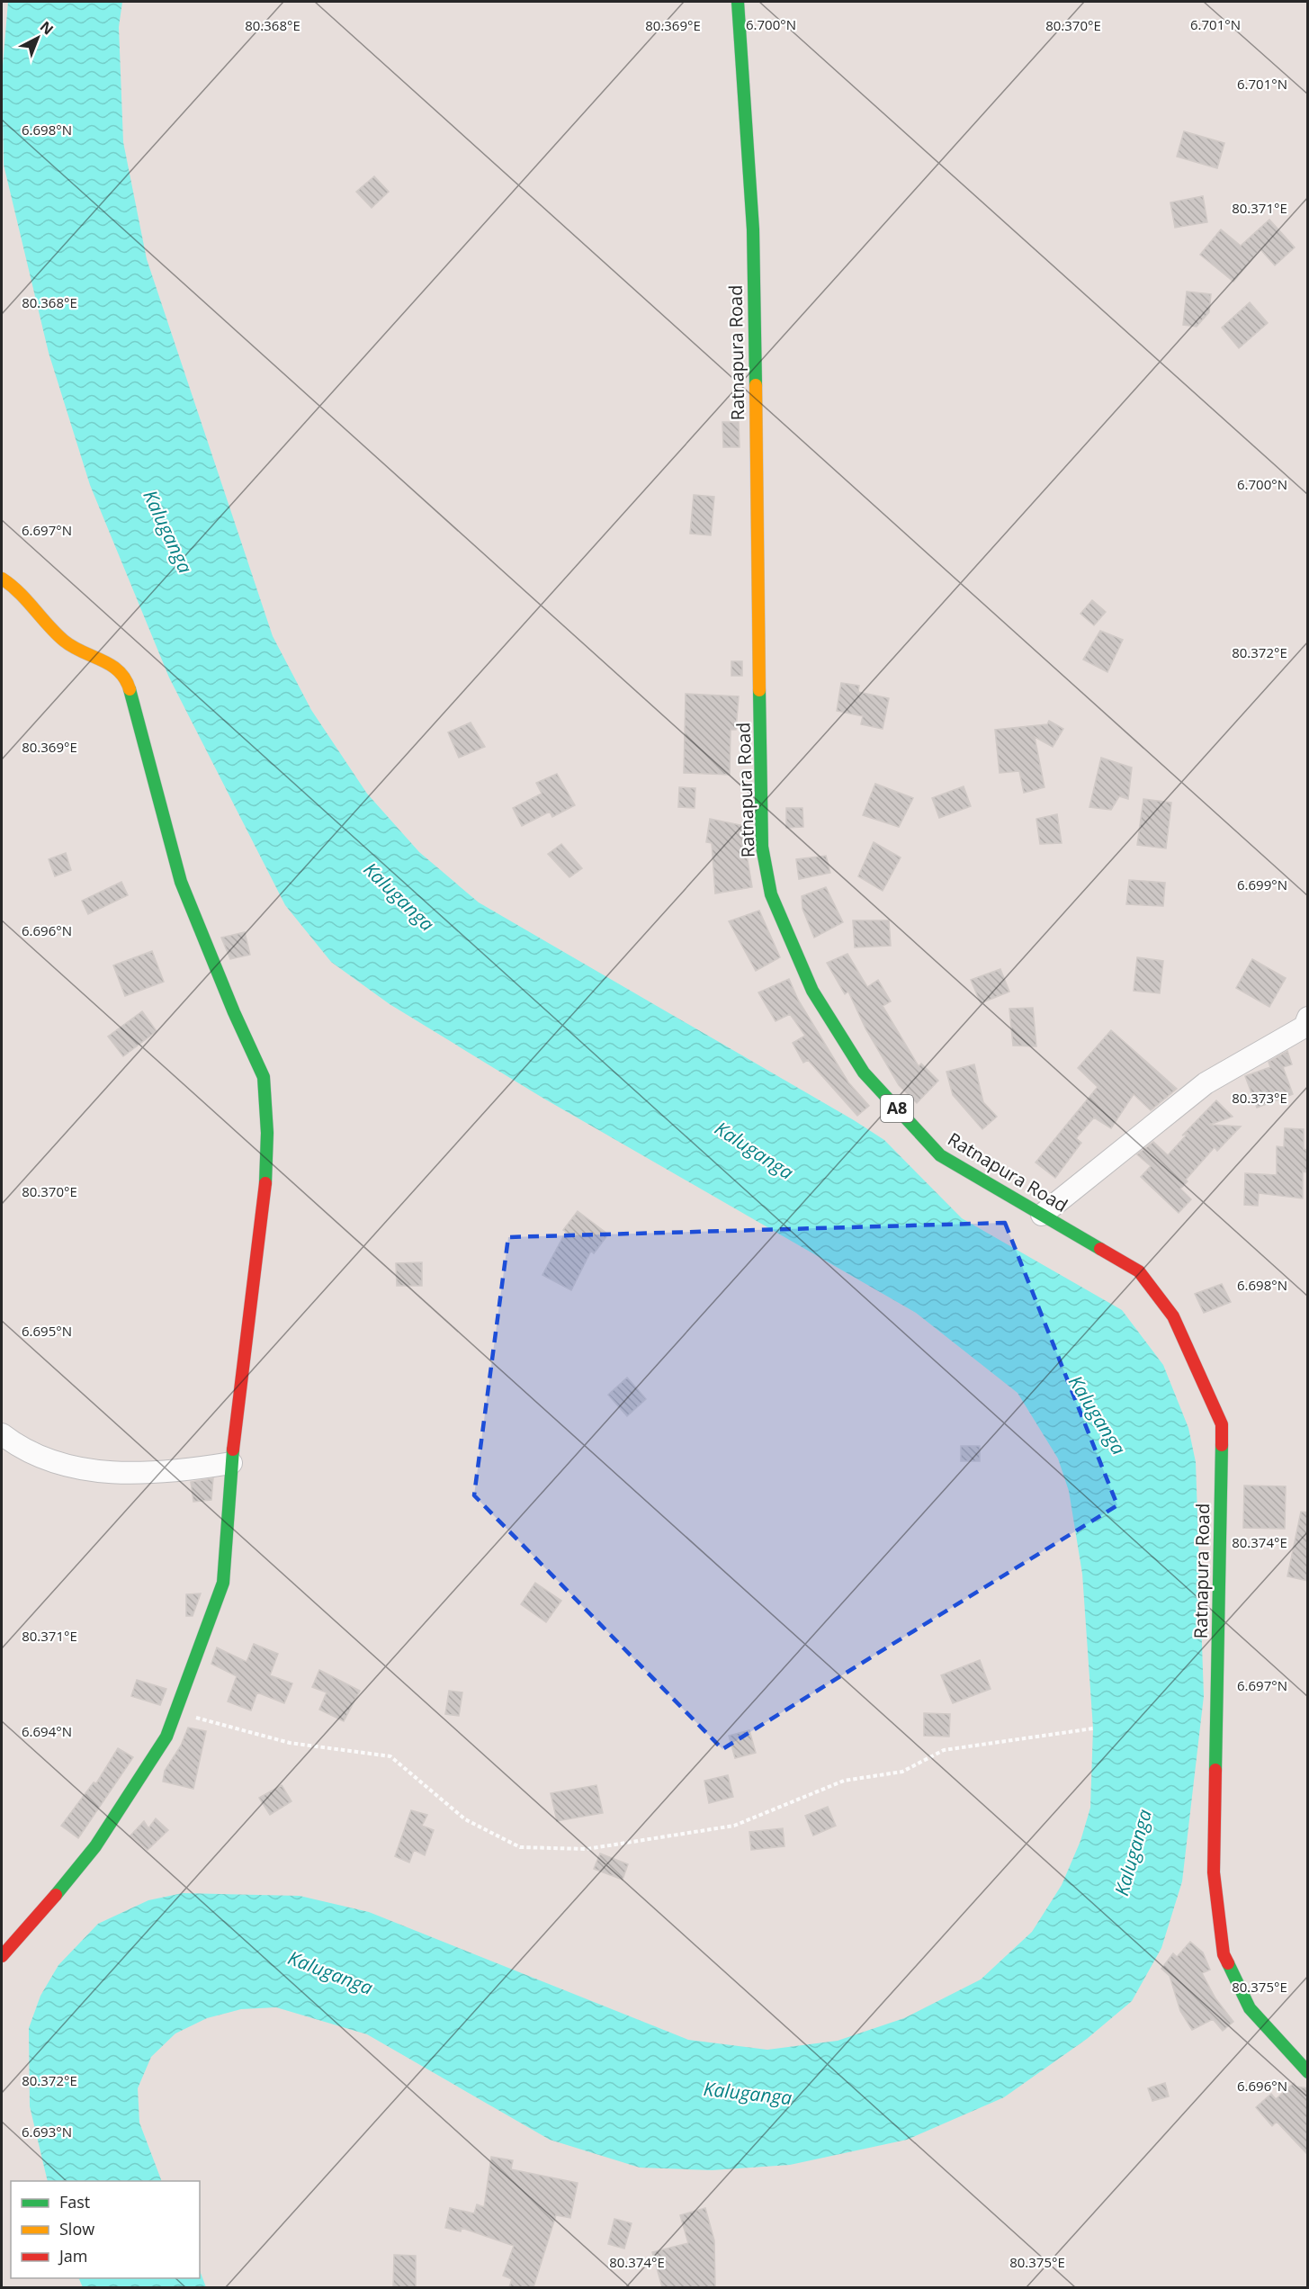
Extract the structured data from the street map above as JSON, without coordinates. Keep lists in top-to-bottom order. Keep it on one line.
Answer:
{"streets":{"main road":["Ratnapura Road","A8"]},"water":["Kaluganga"],"legend":["Fast","Slow","Jam"],"north":"top right","coordinates":["6.700°N","6.701°N","80.368°E","80.369°E","80.370°E","6.698°N","80.371°E","6.697°N","80.372°E","6.699°N","6.696°N","80.373°E","6.695°N","80.374°E","6.694°N","80.375°E","6.693°N"]}
